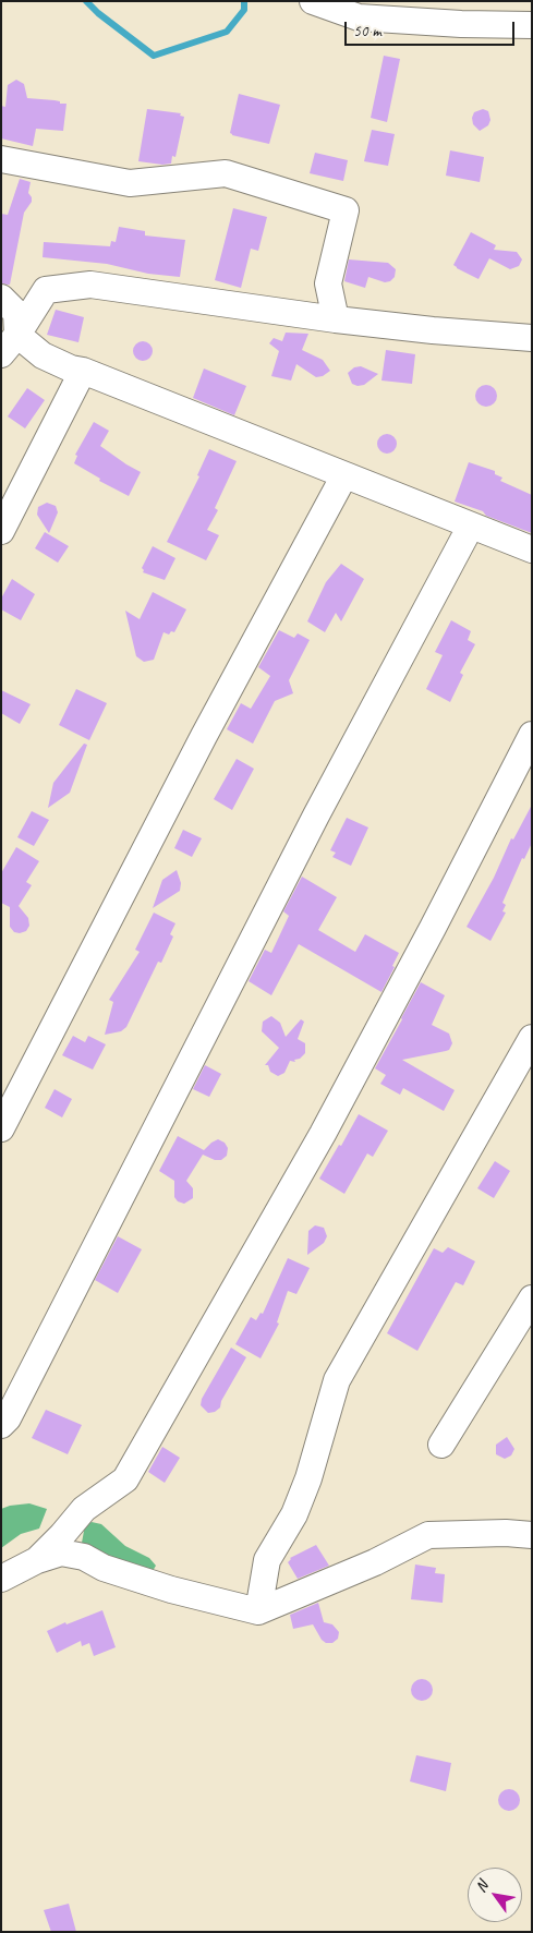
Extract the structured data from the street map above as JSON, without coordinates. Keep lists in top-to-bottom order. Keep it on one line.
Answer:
{"scale_bar":"50 m","north":"top left"}
